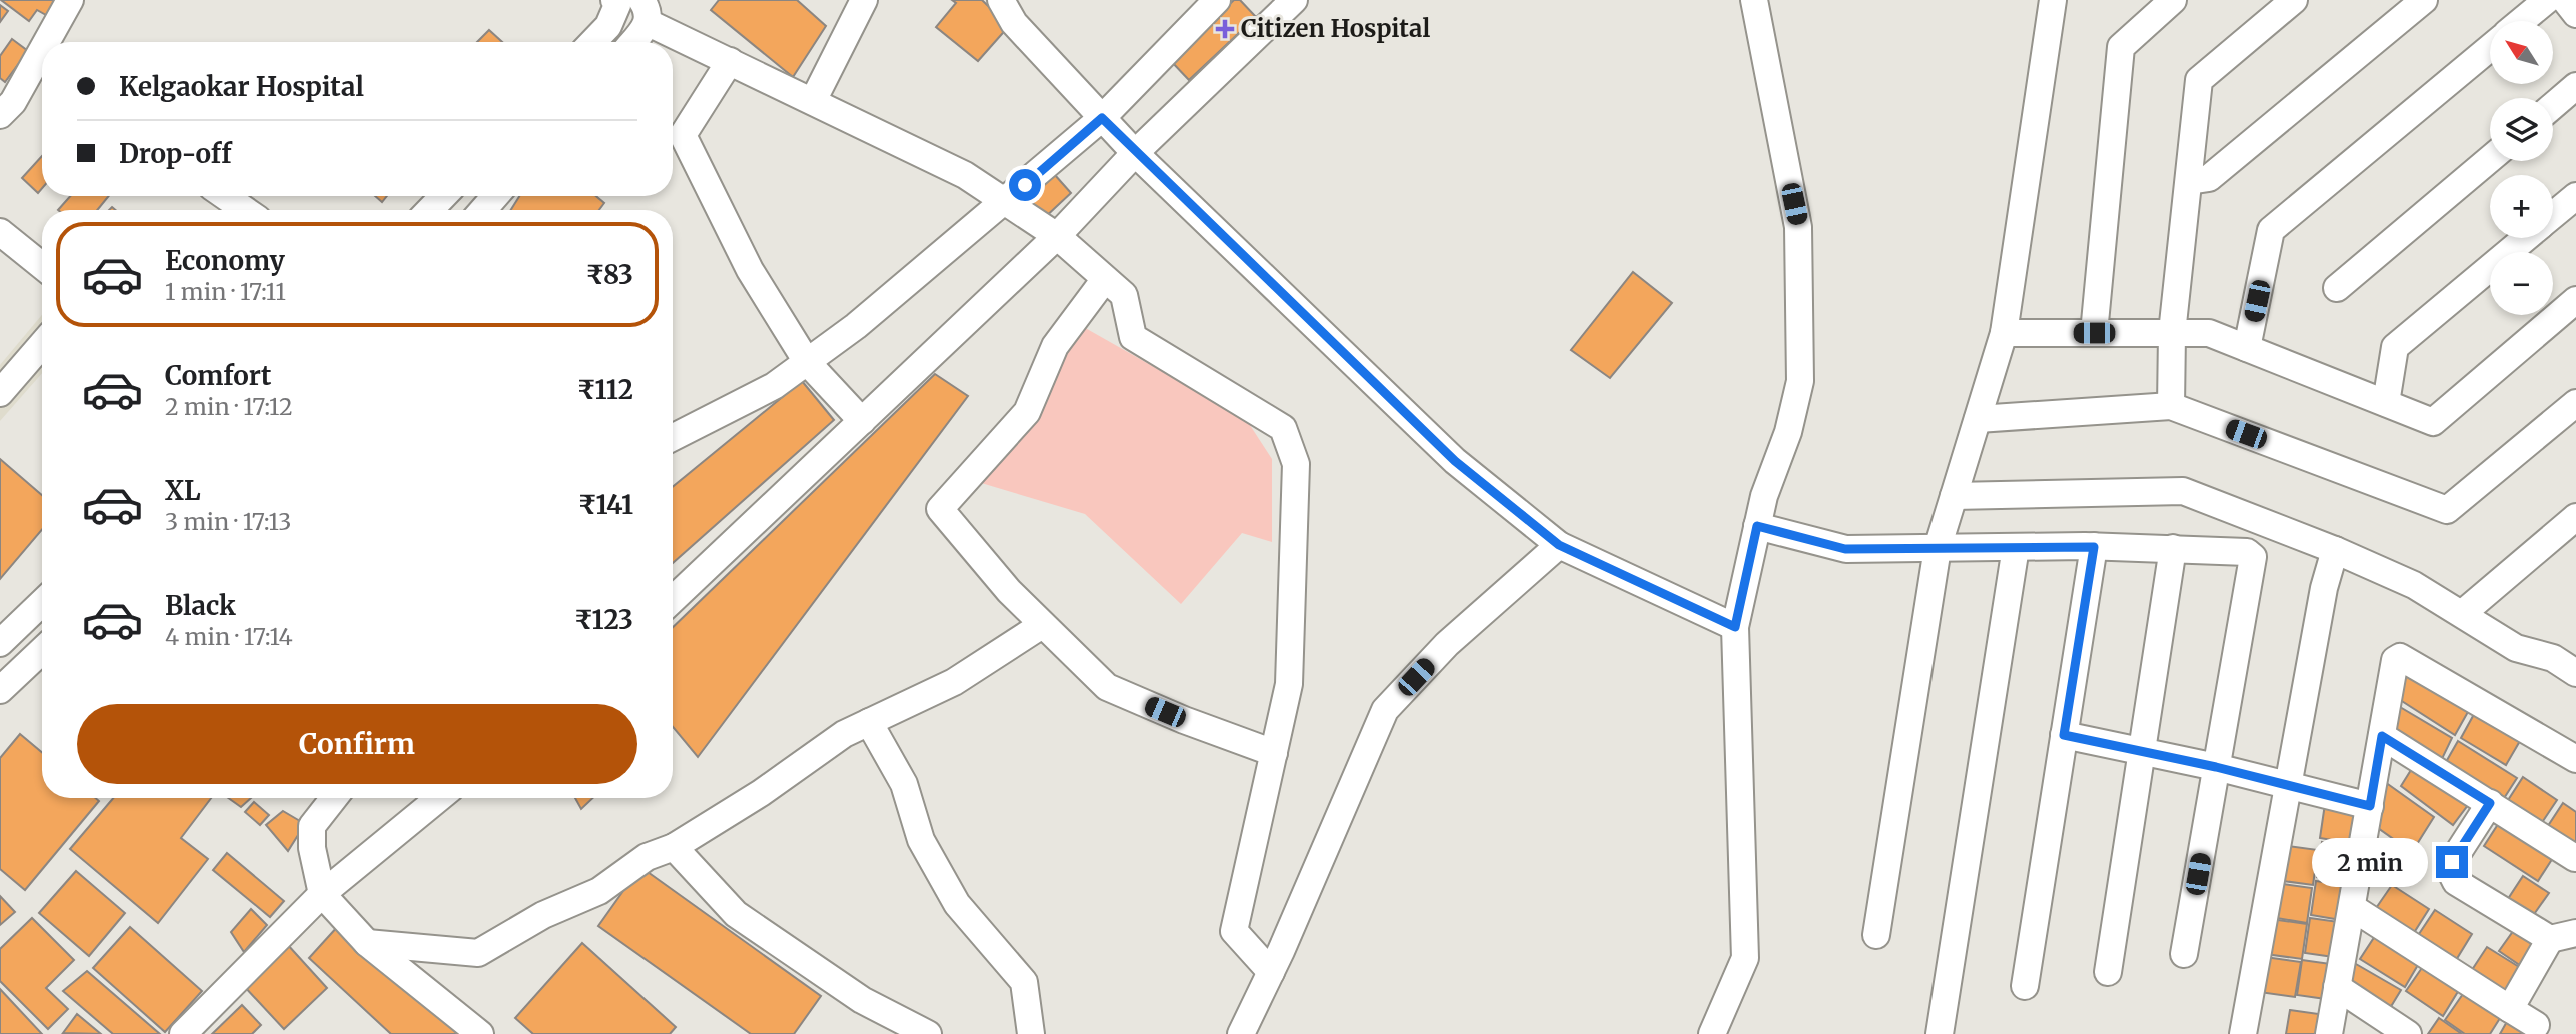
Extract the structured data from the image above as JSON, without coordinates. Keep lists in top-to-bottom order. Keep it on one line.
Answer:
{"places":{"health":["Citizen Hospital"]},"north":"top left","page":{"map_buttons":["+","−"],"banner":["Kelgaokar Hospital","Drop-off"],"list":[{"name":"Economy","note":"1 min · 17:11","value":"₹83"},{"name":"Comfort","note":"2 min · 17:12","value":"₹112"},{"name":"XL","note":"3 min · 17:13","value":"₹141"},{"name":"Black","note":"4 min · 17:14","value":"₹123"}],"buttons":"Confirm","bubble":"2 min"}}
